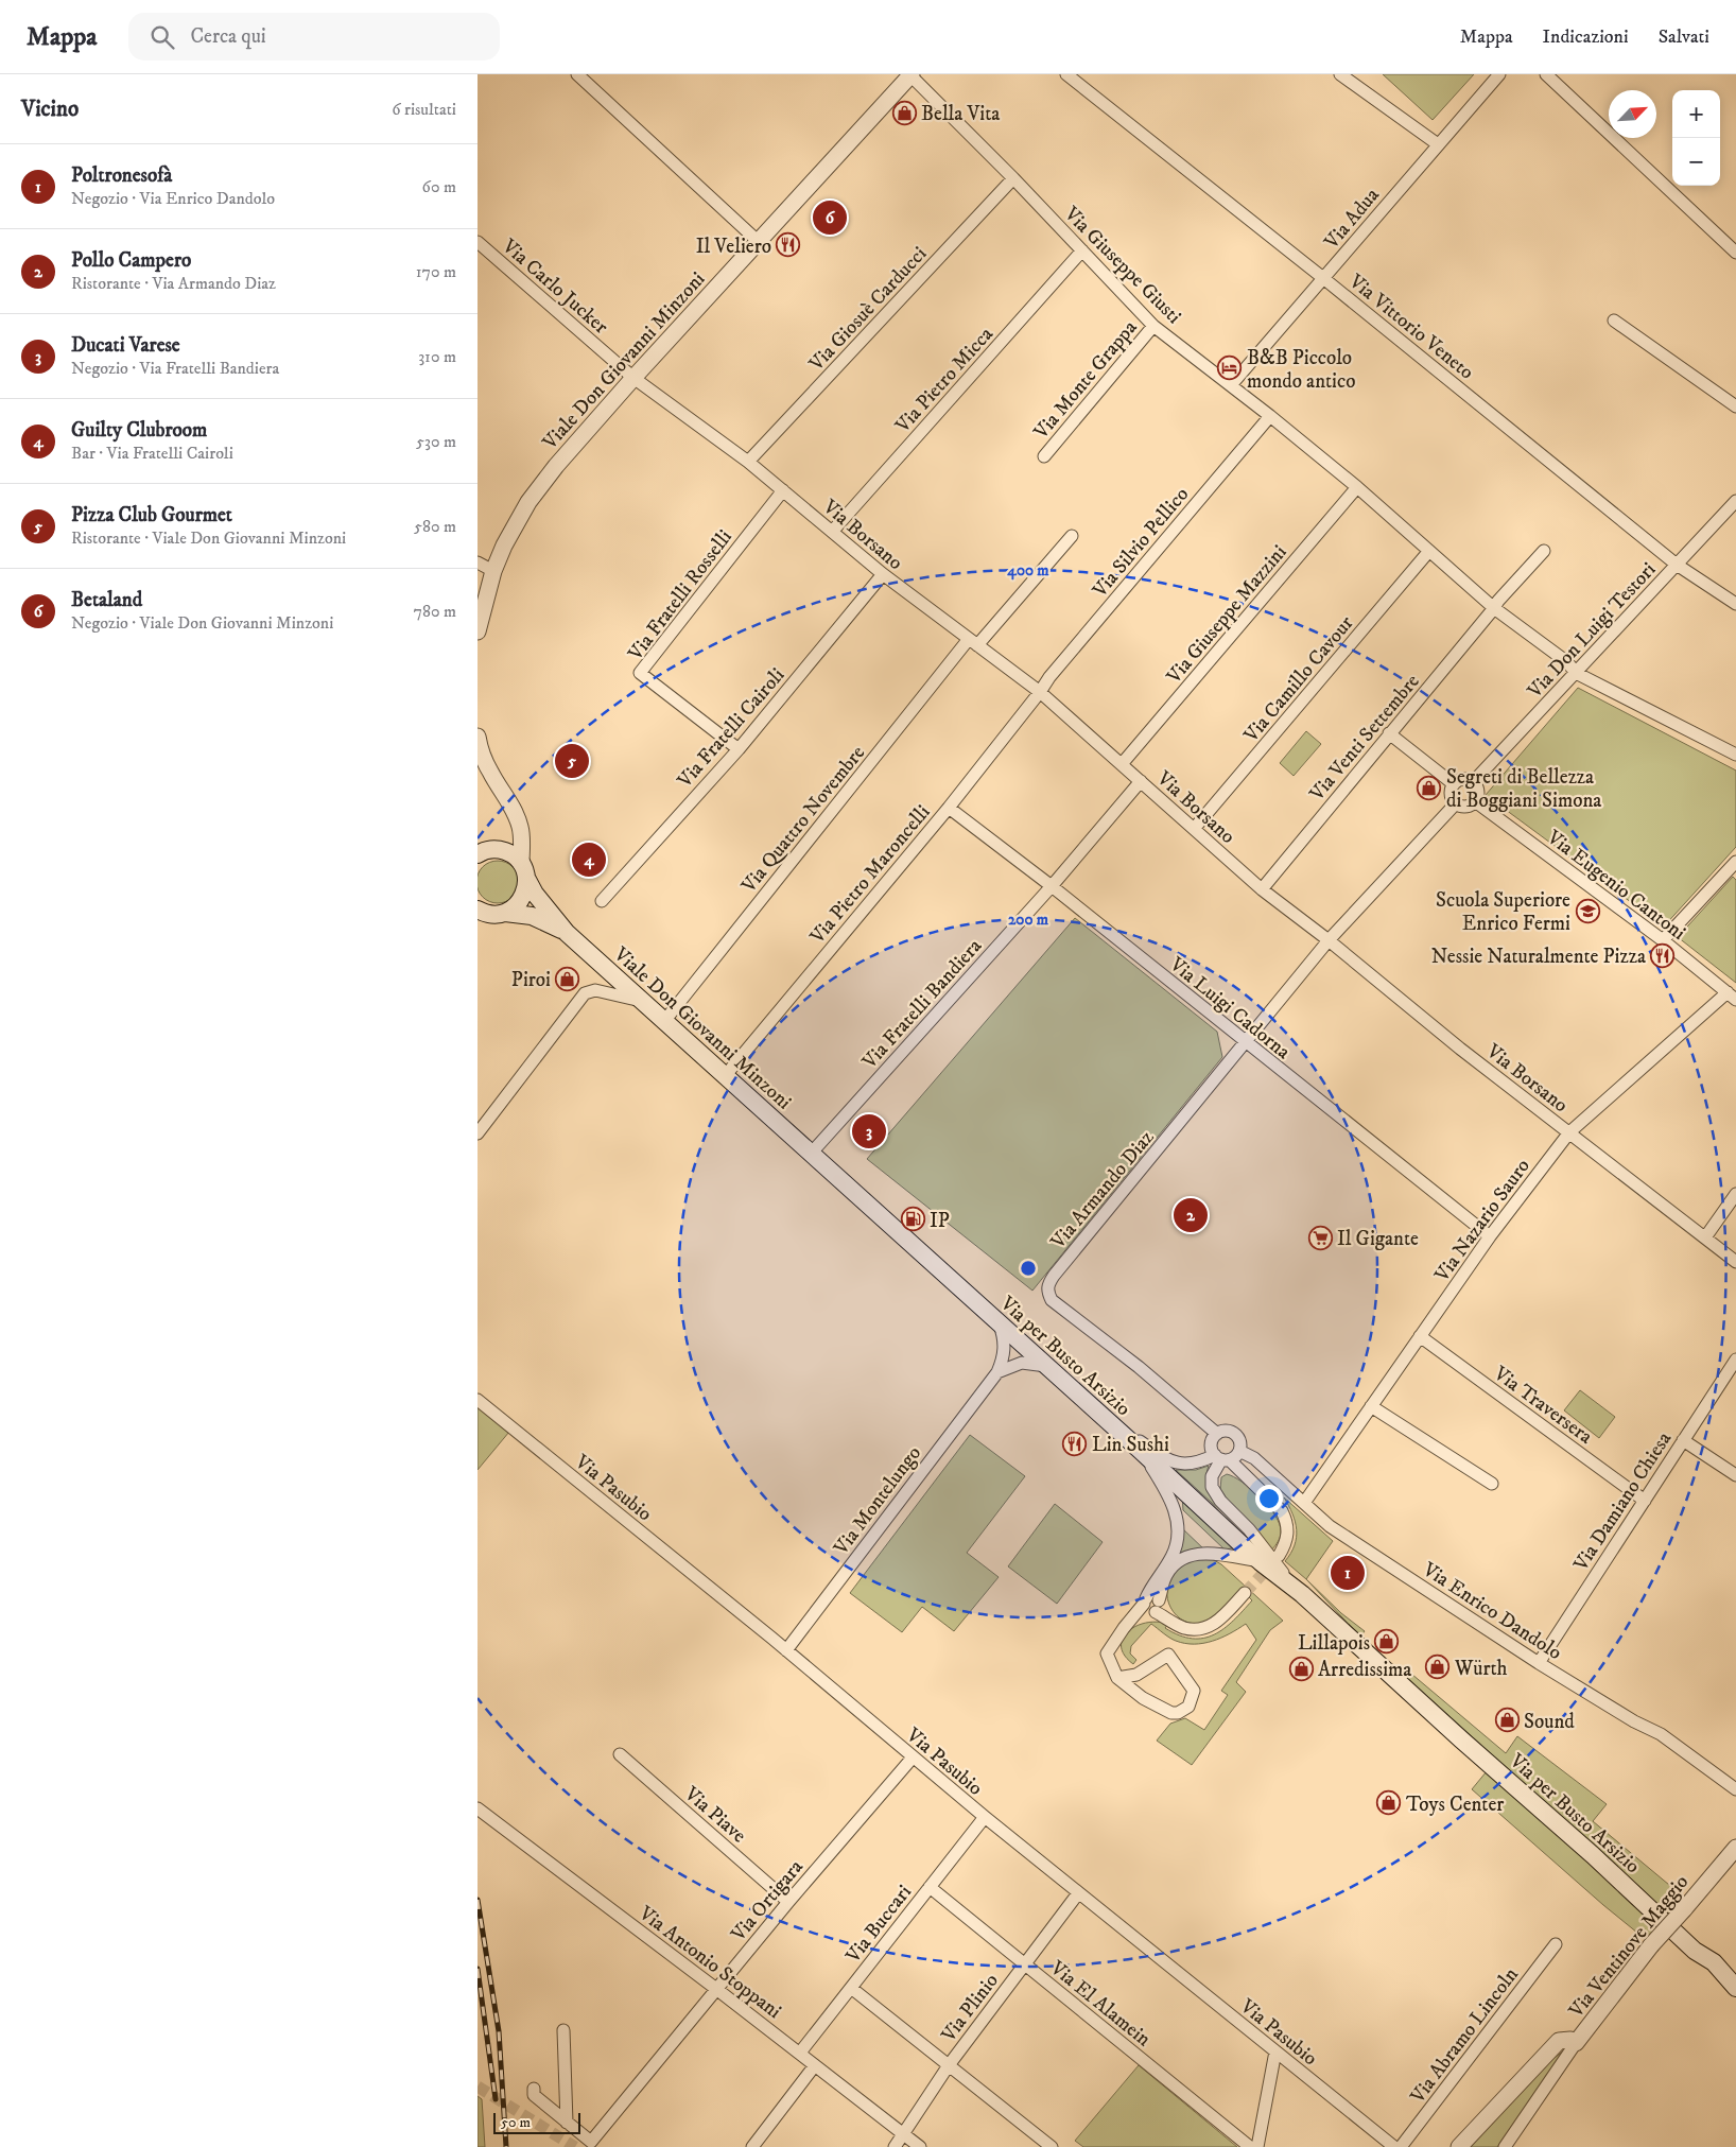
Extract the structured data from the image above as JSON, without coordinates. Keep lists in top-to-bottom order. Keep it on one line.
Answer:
{"streets":{"main road":["Viale Don Giovanni Minzoni","Via per Busto Arsizio"],"street":["Via Adua","Via Giuseppe Giusti","Via Carlo Jucker","Via Giosuè Carducci","Via Vittorio Veneto","Via Pietro Micca","Via Monte Grappa","Via Borsano","Via Silvio Pellico","Via Fratelli Rosselli","Via Giuseppe Mazzini","Via Don Luigi Testori","Via Camillo Cavour","Via Fratelli Cairoli","Via Venti Settembre","Via Quattro Novembre","Via Pietro Maroncelli","Via Eugenio Cantoni","Via Fratelli Bandiera","Via Luigi Cadorna","Via Armando Diaz","Via Nazario Sauro","Via Traversera","Via Pasubio","Via Montelungo","Via Damiano Chiesa","Via Enrico Dandolo","Via Piave","Via Ortigara","Via Buccari","Via Ventinove Maggio","Via Antonio Stoppani","Via El Alamein","Via Plinio","Via Abramo Lincoln"]},"crossings":[["Via Adua","Via Giuseppe Giusti"],["Via Adua","Via Vittorio Veneto"],["Via Giuseppe Giusti","Via Giosuè Carducci"],["Via Giuseppe Giusti","Viale Don Giovanni Minzoni"],["Via Giuseppe Giusti","Via Pietro Micca"],["Via Giuseppe Giusti","Via Monte Grappa"],["Via Giuseppe Giusti","Via Silvio Pellico"],["Via Giuseppe Giusti","Via Giuseppe Mazzini"],["Via Giuseppe Giusti","Via Don Luigi Testori"],["Via Giuseppe Giusti","Via Camillo Cavour"],["Via Giuseppe Giusti","Via Venti Settembre"],["Via Carlo Jucker","Viale Don Giovanni Minzoni"],["Via Carlo Jucker","Via Borsano"],["Via Giosuè Carducci","Via Borsano"],["Via Vittorio Veneto","Via Don Luigi Testori"],["Viale Don Giovanni Minzoni","Via Borsano"],["Viale Don Giovanni Minzoni","Via Quattro Novembre"],["Viale Don Giovanni Minzoni","Via Pietro Maroncelli"],["Viale Don Giovanni Minzoni","Via Fratelli Bandiera"],["Viale Don Giovanni Minzoni","Via per Busto Arsizio"],["Via Pietro Micca","Via Borsano"],["Via Borsano","Via Silvio Pellico"],["Via Borsano","Via Fratelli Rosselli"],["Via Borsano","Via Giuseppe Mazzini"],["Via Borsano","Via Camillo Cavour"],["Via Borsano","Via Fratelli Cairoli"],["Via Borsano","Via Venti Settembre"],["Via Borsano","Via Quattro Novembre"],["Via Borsano","Via Pietro Maroncelli"],["Via Borsano","Via Fratelli Bandiera"],["Via Borsano","Via Armando Diaz"],["Via Borsano","Via Nazario Sauro"],["Via Silvio Pellico","Via Pietro Maroncelli"],["Via Fratelli Rosselli","Via Fratelli Cairoli"],["Via Don Luigi Testori","Via Eugenio Cantoni"],["Via Pietro Maroncelli","Via Luigi Cadorna"],["Via Eugenio Cantoni","Via Nazario Sauro"],["Via Fratelli Bandiera","Via Luigi Cadorna"],["Via Fratelli Bandiera","Via per Busto Arsizio"],["Via Luigi Cadorna","Via Armando Diaz"],["Via Luigi Cadorna","Via Nazario Sauro"],["Via Armando Diaz","Via Enrico Dandolo"],["Via Nazario Sauro","Via Traversera"],["Via Nazario Sauro","Via Enrico Dandolo"],["Via per Busto Arsizio","Via Montelungo"],["Via Traversera","Via Damiano Chiesa"],["Via Pasubio","Via Montelungo"],["Via Pasubio","Via Ortigara"],["Via Pasubio","Via Buccari"],["Via Pasubio","Via Plinio"],["Via Damiano Chiesa","Via Enrico Dandolo"],["Via Piave","Via Ortigara"],["Via Ortigara","Via Antonio Stoppani"],["Via Buccari","Via Antonio Stoppani"],["Via Buccari","Via El Alamein"],["Via Antonio Stoppani","Via Plinio"],["Via El Alamein","Via Plinio"]],"places":{"shop":["Bella Vita","Segreti di Bellezza di Boggiani Simona","Piroi","Lillapois","Würth","Arredissima","Sound","Toys Center"],"restaurant":["Il Veliero","Nessie Naturalmente Pizza","Lin Sushi"],"hotel":["B&B Piccolo mondo antico"],"school or university":["Scuola Superiore Enrico Fermi"],"fuel station":["IP"],"supermarket":["Il Gigante"]},"scale_bar":"50 m","north":"top right","page":{"header":"Mappa","search":"Cerca qui","nav":["Mappa","Indicazioni","Salvati"],"heading":["Vicino","6 risultati"],"map_buttons":["+","−"],"list":[{"mark":"1","name":"Poltronesofà","note":"Negozio · Via Enrico Dandolo","value":"60 m"},{"mark":"2","name":"Pollo Campero","note":"Ristorante · Via Armando Diaz","value":"170 m"},{"mark":"3","name":"Ducati Varese","note":"Negozio · Via Fratelli Bandiera","value":"310 m"},{"mark":"4","name":"Guilty Clubroom","note":"Bar · Via Fratelli Cairoli","value":"530 m"},{"mark":"5","name":"Pizza Club Gourmet","note":"Ristorante · Viale Don Giovanni Minzoni","value":"580 m"},{"mark":"6","name":"Betaland","note":"Negozio · Viale Don Giovanni Minzoni","value":"780 m"}],"pins":["6","5","4","3","2","1"],"scale":"50 m"},"rings":["400 m","200 m"]}
